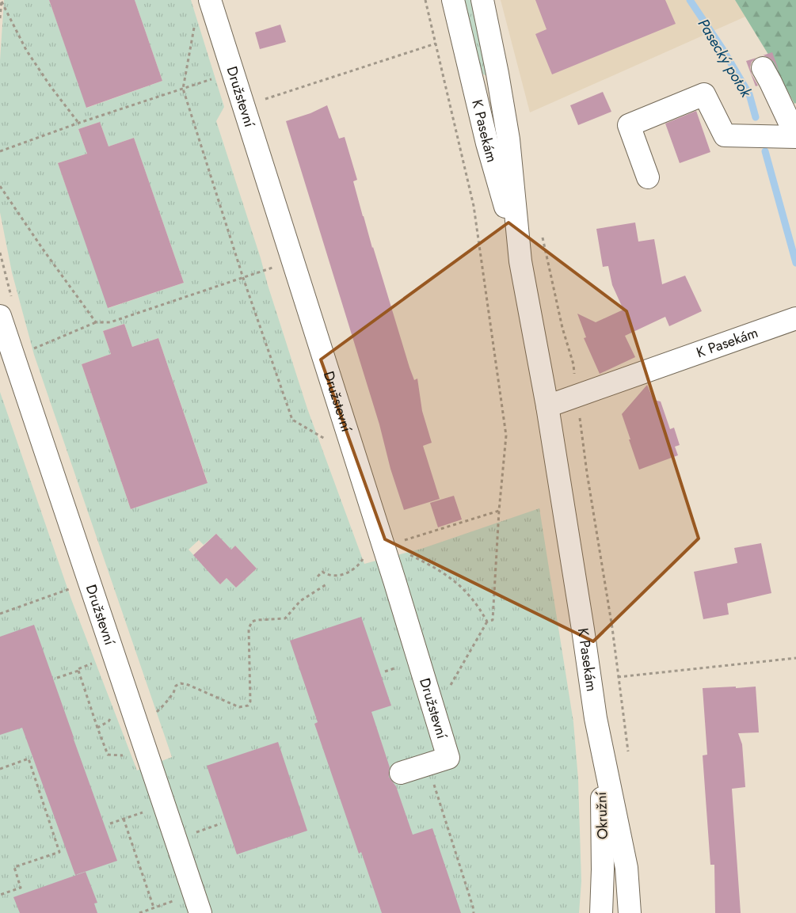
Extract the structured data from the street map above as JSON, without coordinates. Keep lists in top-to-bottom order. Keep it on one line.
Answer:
{"streets":{"street":["Družstevní","K Pasekám","Okružní"]},"crossings":[["K Pasekám","Okružní"]],"water":["Pasecký potok"]}
